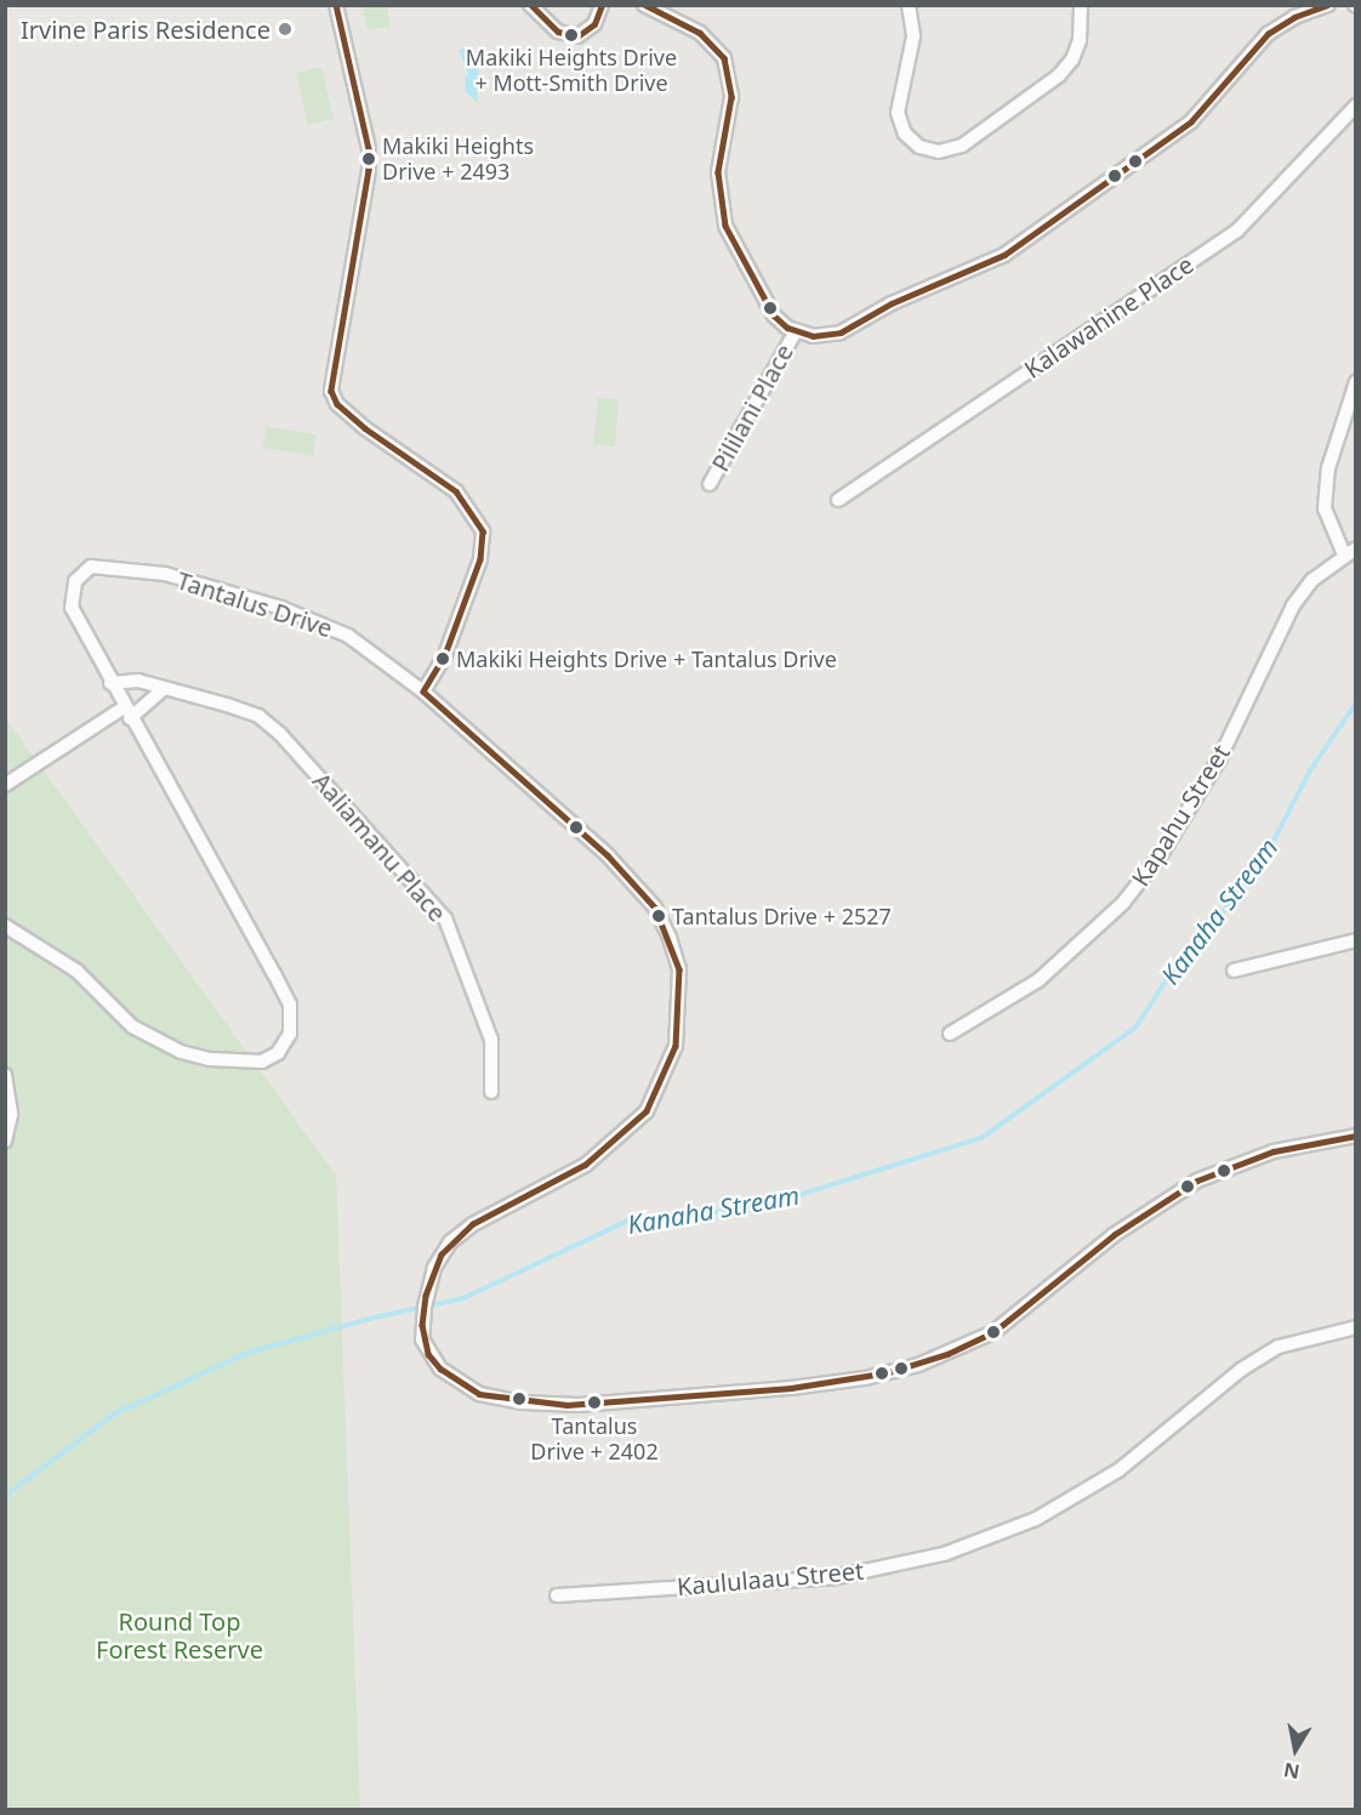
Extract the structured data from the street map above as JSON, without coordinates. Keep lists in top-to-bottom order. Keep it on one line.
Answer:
{"streets":{"street":["Kalawahine Place","Pililani Place","Tantalus Drive","Kapahu Street","Aaliamanu Place","Kaululaau Street"]},"crossings":[["Tantalus Drive","Aaliamanu Place"]],"water":["Kanaha Stream"],"parks":["Round Top Forest Reserve"],"places":["Irvine Paris Residence","Makiki Heights Drive + Mott-Smith Drive","Makiki Heights Drive + 2493","Makiki Heights Drive + Tantalus Drive","Tantalus Drive + 2527","Tantalus Drive + 2402"],"north":"bottom"}
